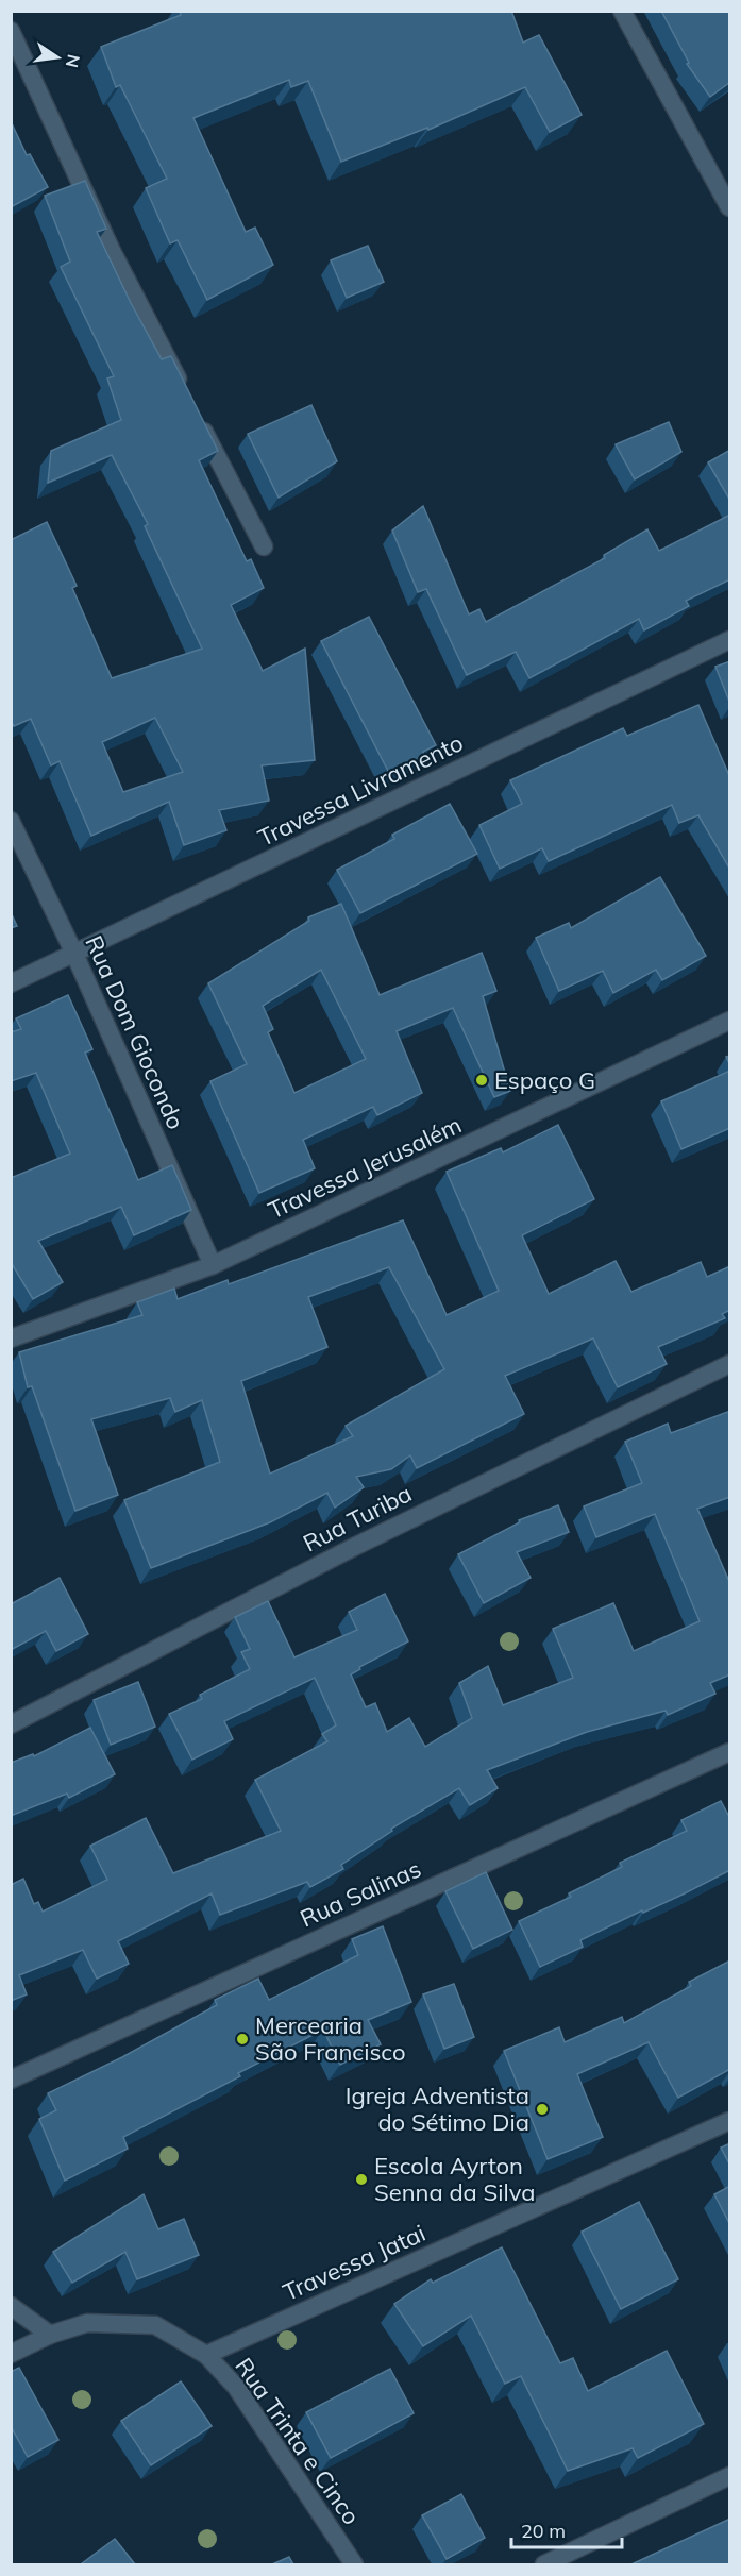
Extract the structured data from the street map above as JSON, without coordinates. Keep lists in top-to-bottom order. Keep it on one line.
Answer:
{"streets":{"street":["Travessa Livramento","Rua Dom Giocondo","Travessa Jerusalém","Rua Turiba","Rua Salinas","Travessa Jatai","Rua Trinta e Cinco"]},"crossings":[["Travessa Livramento","Rua Dom Giocondo"],["Rua Dom Giocondo","Travessa Jerusalém"],["Travessa Jatai","Rua Trinta e Cinco"]],"places":["Espaço G","Mercearia São Francisco","Igreja Adventista do Sétimo Dia","Escola Ayrton Senna da Silva"],"scale_bar":"20 m","north":"right"}
